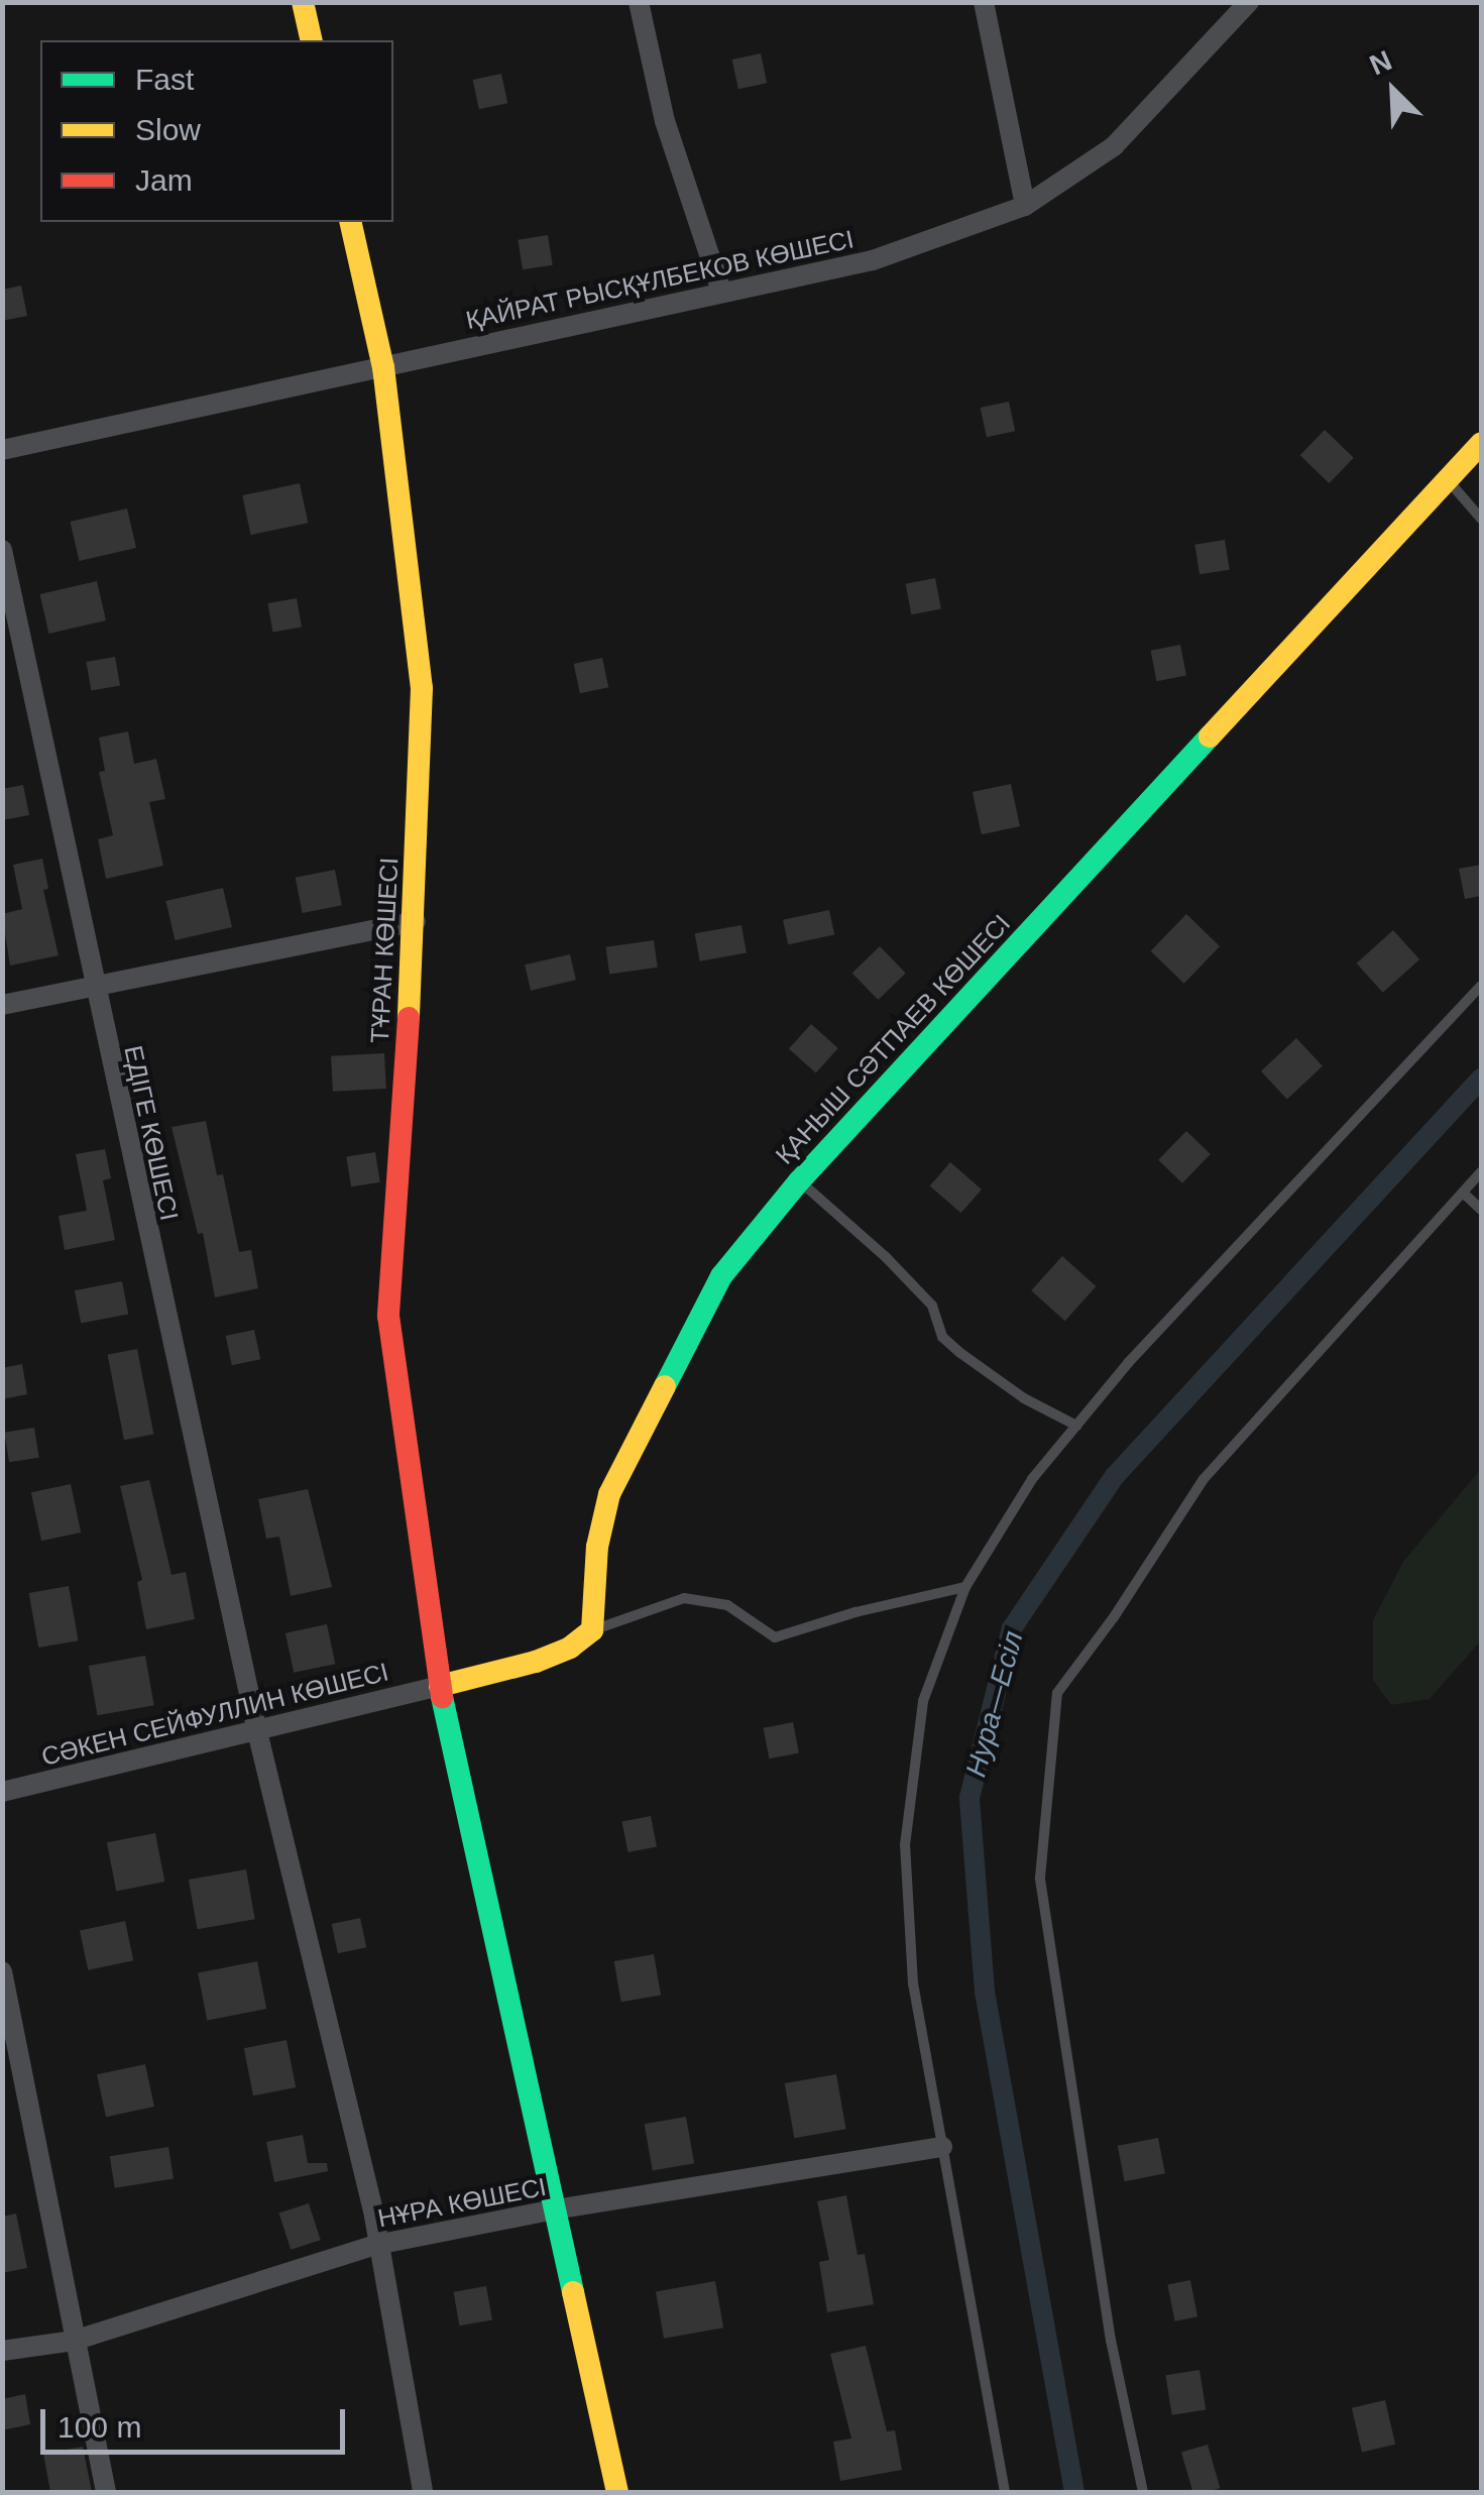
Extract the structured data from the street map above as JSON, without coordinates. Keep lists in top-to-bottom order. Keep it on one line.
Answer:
{"streets":{"street":["ҚАЙРАТ РЫСҚҰЛБЕКОВ КӨШЕСІ","ТҰРАН КӨШЕСІ","ҚАНЫШ СӘТПАЕВ КӨШЕСІ","ЕДІГЕ КӨШЕСІ","СӘКЕН СЕЙФУЛЛИН КӨШЕСІ","НҰРА КӨШЕСІ"]},"crossings":[["ҚАЙРАТ РЫСҚҰЛБЕКОВ КӨШЕСІ","ТҰРАН КӨШЕСІ"],["ТҰРАН КӨШЕСІ","СӘКЕН СЕЙФУЛЛИН КӨШЕСІ"],["ТҰРАН КӨШЕСІ","НҰРА КӨШЕСІ"],["ЕДІГЕ КӨШЕСІ","СӘКЕН СЕЙФУЛЛИН КӨШЕСІ"],["ЕДІГЕ КӨШЕСІ","НҰРА КӨШЕСІ"]],"water":["Нура—Есіл"],"legend":["Fast","Slow","Jam"],"scale_bar":"100 m","north":"top left"}
